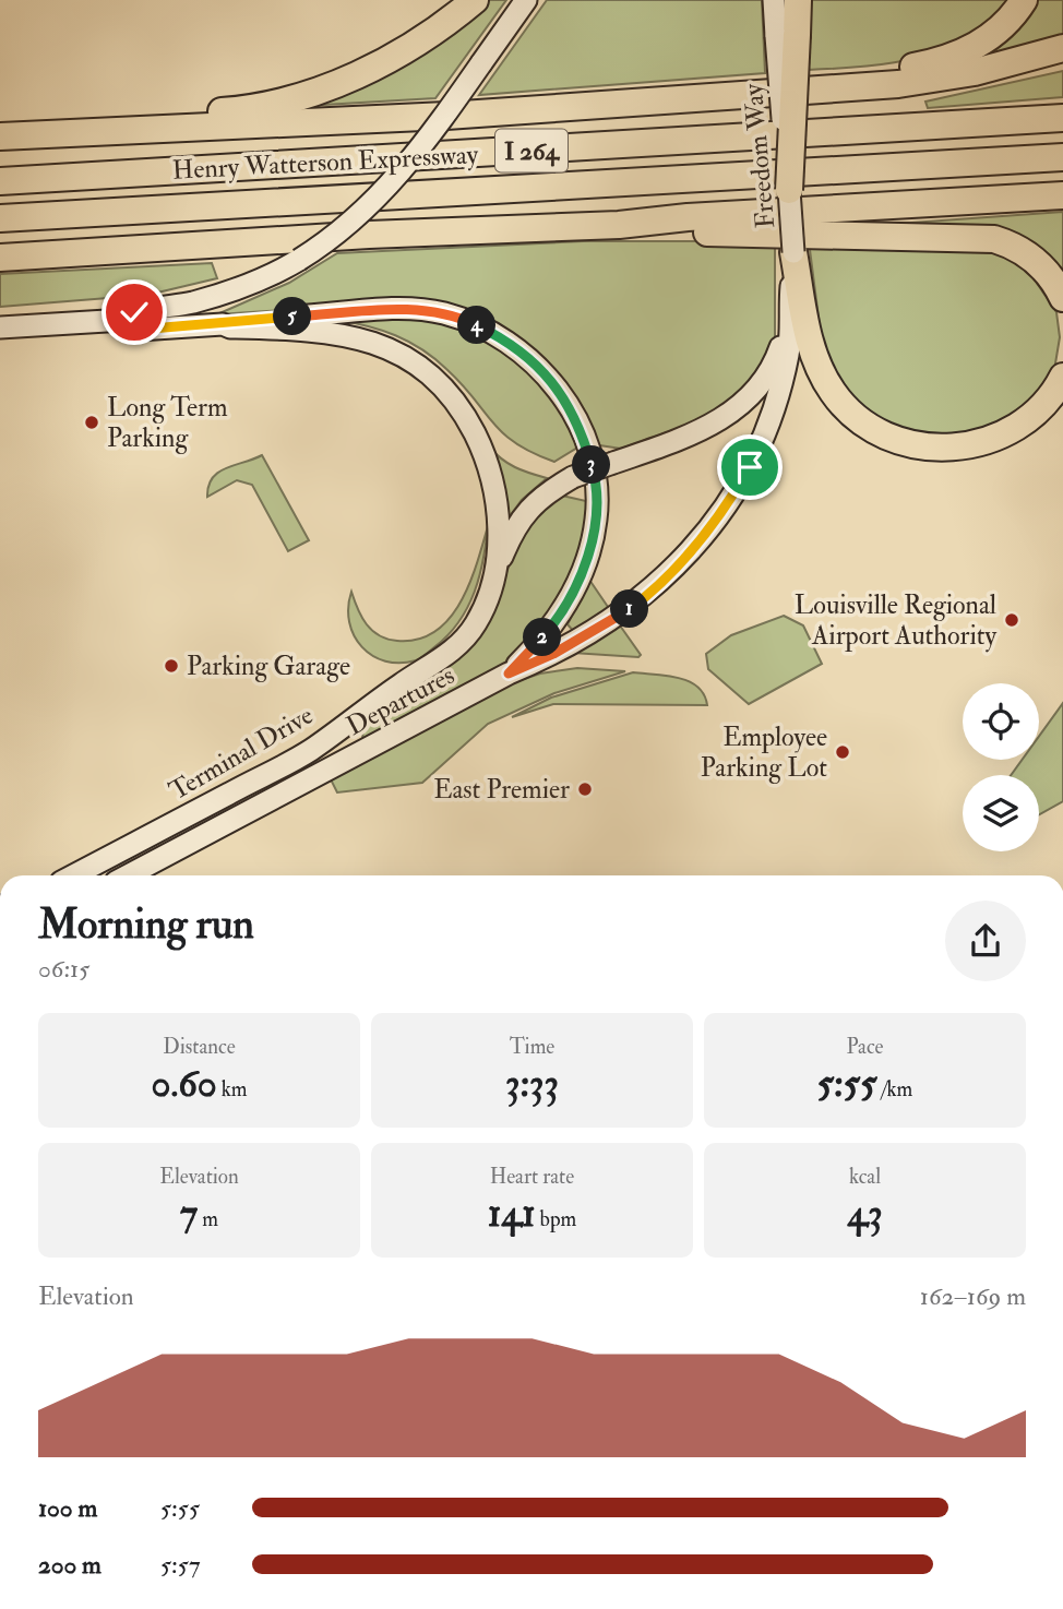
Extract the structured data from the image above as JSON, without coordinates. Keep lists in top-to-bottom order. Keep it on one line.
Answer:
{"streets":{"highway":["I 264","Henry Watterson Expressway"],"main road":["Freedom Way","Departures","Terminal Drive"]},"crossings":[["Freedom Way","Departures"]],"places":["Long Term Parking","Louisville Regional Airport Authority","Parking Garage","Employee Parking Lot","East Premier"],"page":{"pins":["5","4","3","1","2"],"heading":["Morning run","06:15"],"stats":[["Distance","0.60 km"],["Time","3:33"],["Pace","5:55 /km"],["Elevation","7 m"],["Heart rate","141 bpm"],["kcal","43"]],"chart":["Elevation","162–169 m"],"list":[{"name":"100 m","note":"5:55"},{"name":"200 m","note":"5:57"}]}}
